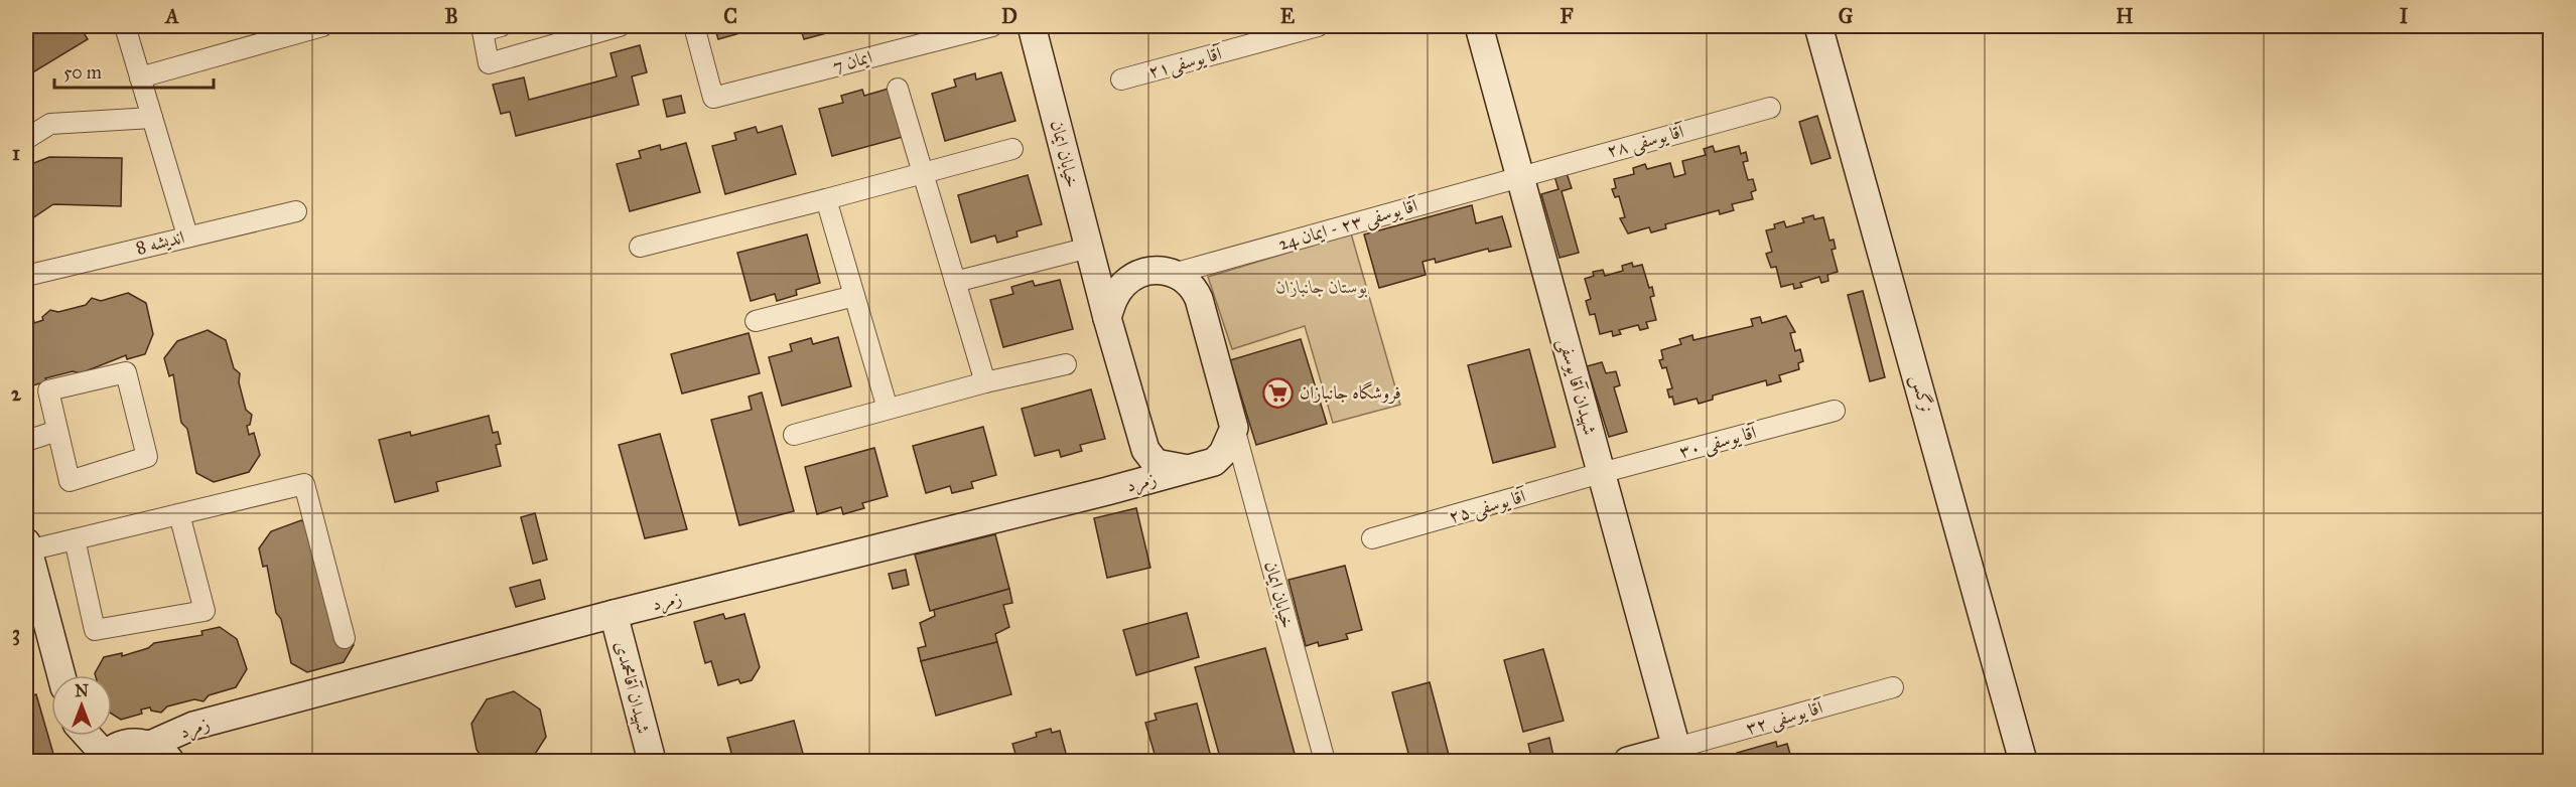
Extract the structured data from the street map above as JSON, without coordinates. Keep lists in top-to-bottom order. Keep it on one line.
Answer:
{"streets":{"street":["ایمان 7","آقا یوسفی۲۱","آقا یوسفی ۲۸","خیابان ایمان","آقا یوسفی ۲۳ - ایمان 24","اندیشه 8","شهیدان آقا یوسفی","نرگس","آقا یوسفی ۳۰","زمرد","آقا یوسفی ۲۵","شهیدان آقامحمدی","آقا یوسفی ۳۲"]},"crossings":[["آقا یوسفی ۲۸","آقا یوسفی ۲۳ - ایمان 24"],["آقا یوسفی ۲۸","شهیدان آقا یوسفی"],["آقا یوسفی ۲۳ - ایمان 24","شهیدان آقا یوسفی"],["شهیدان آقا یوسفی","آقا یوسفی ۳۰"],["شهیدان آقا یوسفی","آقا یوسفی ۲۵"],["شهیدان آقا یوسفی","آقا یوسفی ۳۲"],["آقا یوسفی ۳۰","آقا یوسفی ۲۵"],["زمرد","شهیدان آقامحمدی"]],"parks":["بوستان جانبازان"],"places":{"supermarket":["فروشگاه جانبازان"]},"scale_bar":"50 m","north":"top","grid":{"columns":["A","B","C","D","E","F","G","H","I"],"rows":["1","2","3"]}}
